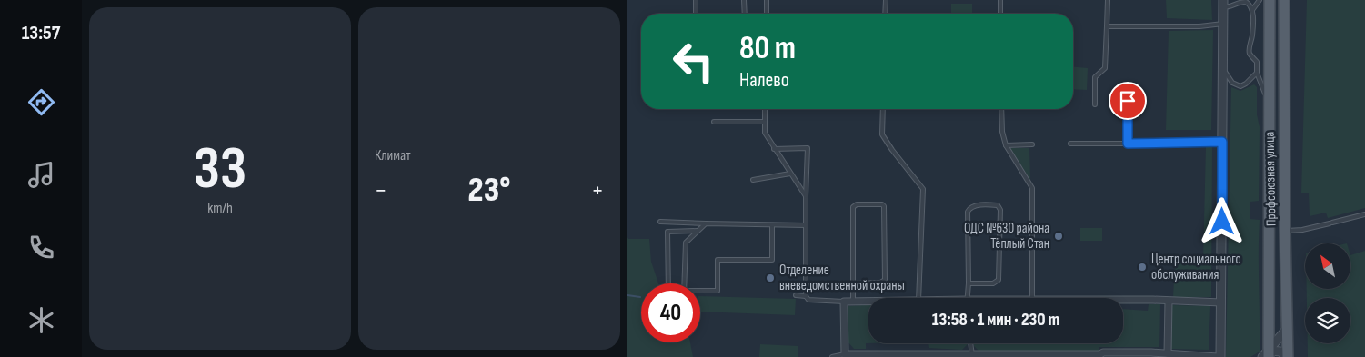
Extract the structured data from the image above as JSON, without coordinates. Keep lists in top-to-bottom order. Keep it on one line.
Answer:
{"streets":{"main road":["Профсоюзная улица"]},"places":["ОДС №630 района Тёплый Стан","Центр социального обслуживания","Отделение вневедомственной охраны"],"north":"top left","page":{"tabs":"13:57","tile":[["33","km/h"],"Климат"],"turn":["80 m","Налево"],"heat":["−","23°","+"],"limit":"40","trip":"13:58 · 1 мин · 230 m"}}
